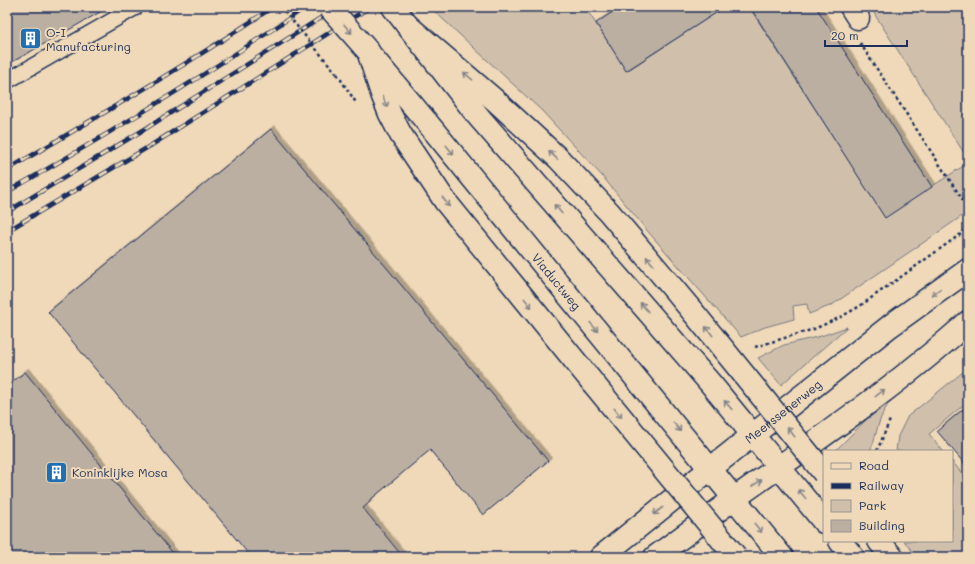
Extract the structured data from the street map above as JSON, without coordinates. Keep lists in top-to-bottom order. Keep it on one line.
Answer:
{"streets":{"main road":["Viaductweg","Meerssenerweg"]},"crossings":[["Viaductweg","Meerssenerweg"]],"places":{"building":["O-I Manufacturing","Koninklijke Mosa"]},"legend":["Road","Railway","Park","Building"],"scale_bar":"20 m"}
